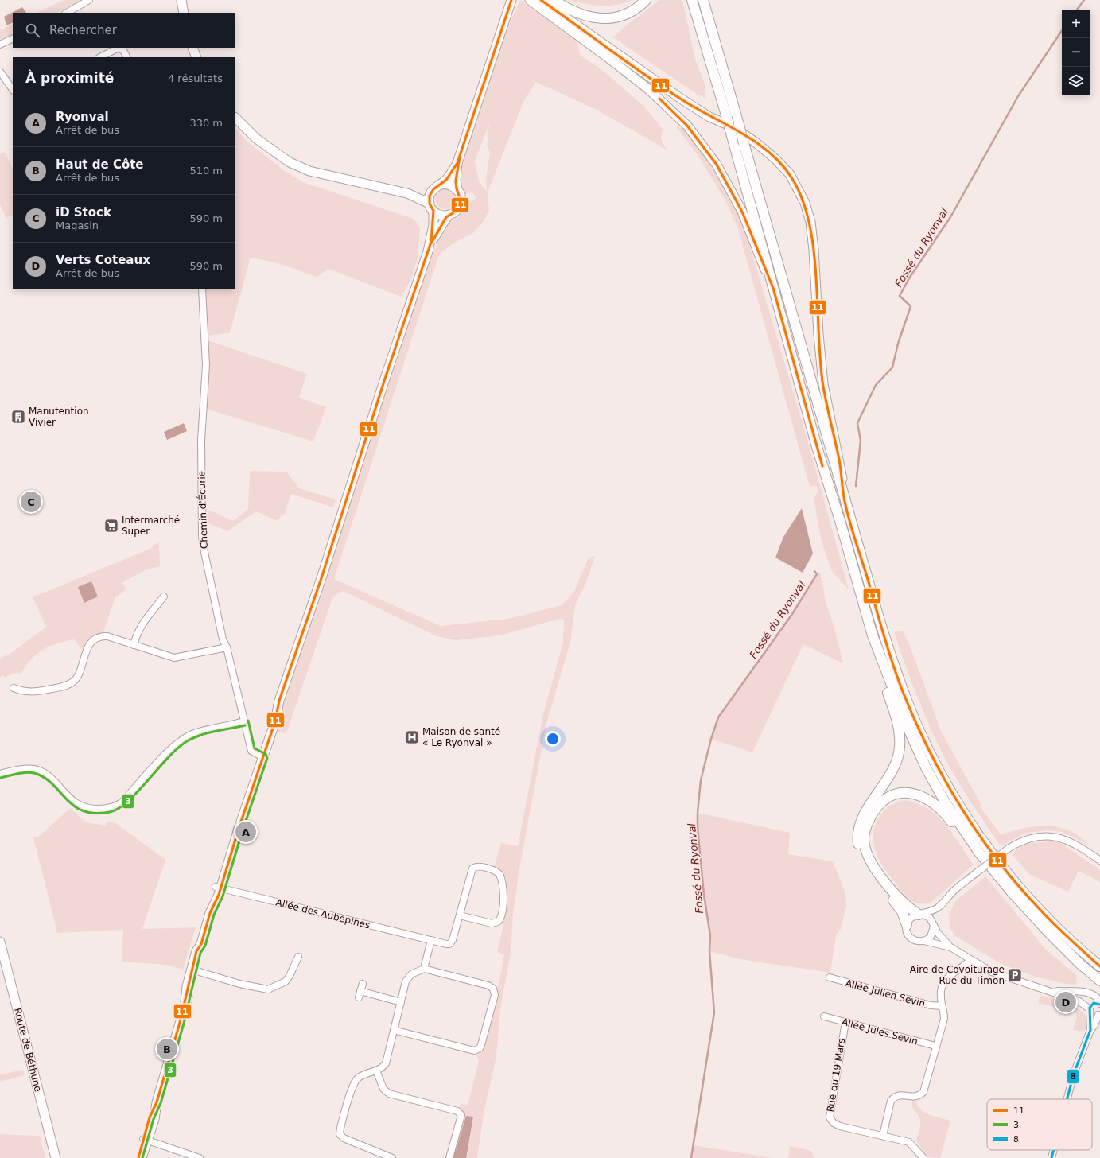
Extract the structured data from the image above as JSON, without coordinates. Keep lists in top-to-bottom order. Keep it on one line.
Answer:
{"streets":{"main road":["Route de Béthune"],"street":["Chemin d'Écurie","Allée des Aubépines","Allée Julien Sevin","Allée Jules Sevin","Rue du 19 Mars"]},"crossings":[["Allée Jules Sevin","Rue du 19 Mars"]],"water":["Fossé du Ryonval"],"places":{"building":["Manutention Vivier"],"supermarket":["Intermarché Super"],"hospital":["Maison de santé « Le Ryonval »"],"parking":["Aire de Covoiturage Rue du Timon"]},"lines":["transit line 11","transit line 3","transit line 8"],"legend":["11","3","8"],"page":{"map_buttons":["+","−"],"search":"Rechercher","heading":["À proximité","4 résultats"],"list":[{"mark":"A","name":"Ryonval","note":"Arrêt de bus","value":"330 m"},{"mark":"B","name":"Haut de Côte","note":"Arrêt de bus","value":"510 m"},{"mark":"C","name":"iD Stock","note":"Magasin","value":"590 m"},{"mark":"D","name":"Verts Coteaux","note":"Arrêt de bus","value":"590 m"}],"pins":["C","A","D","B"]}}
